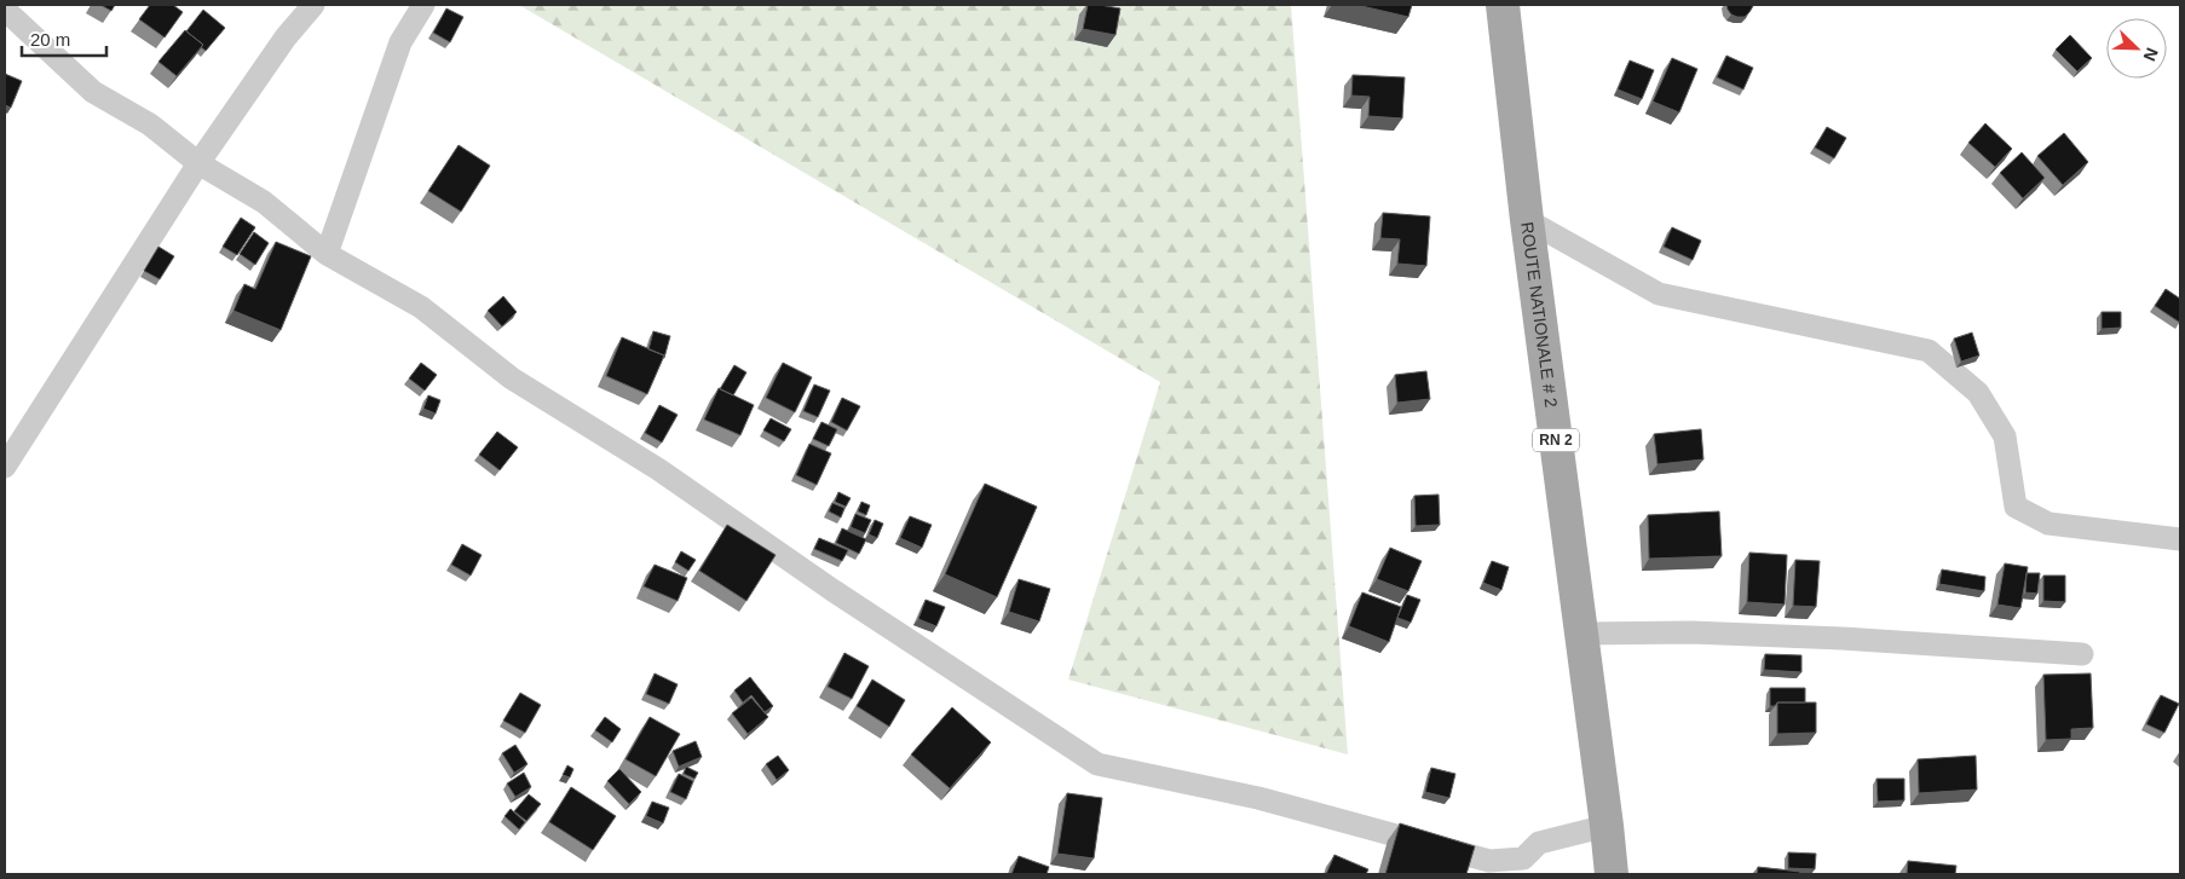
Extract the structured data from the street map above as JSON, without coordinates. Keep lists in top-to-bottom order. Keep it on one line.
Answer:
{"streets":{"main road":["ROUTE NATIONALE # 2","RN 2"]},"scale_bar":"20 m","north":"bottom right"}
